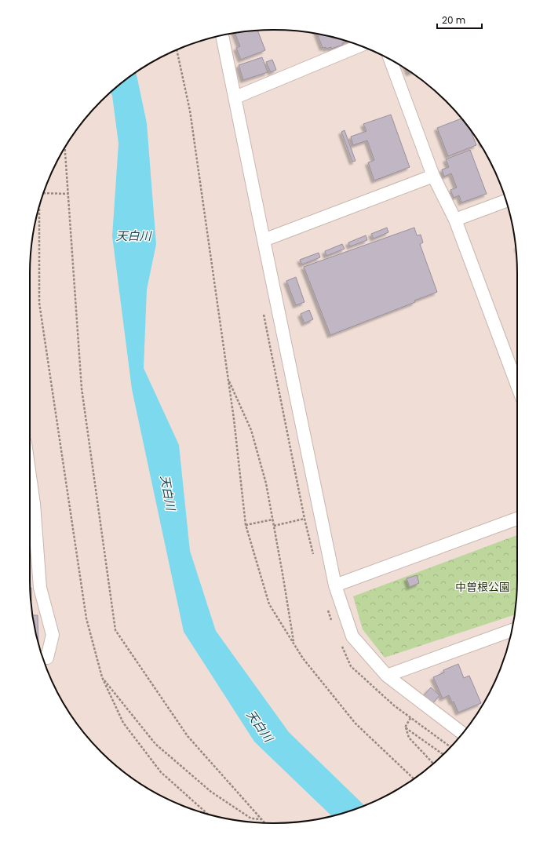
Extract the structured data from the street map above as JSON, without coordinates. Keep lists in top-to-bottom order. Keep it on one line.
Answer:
{"water":["天白川"],"parks":["中曽根公園"],"scale_bar":"20 m"}
